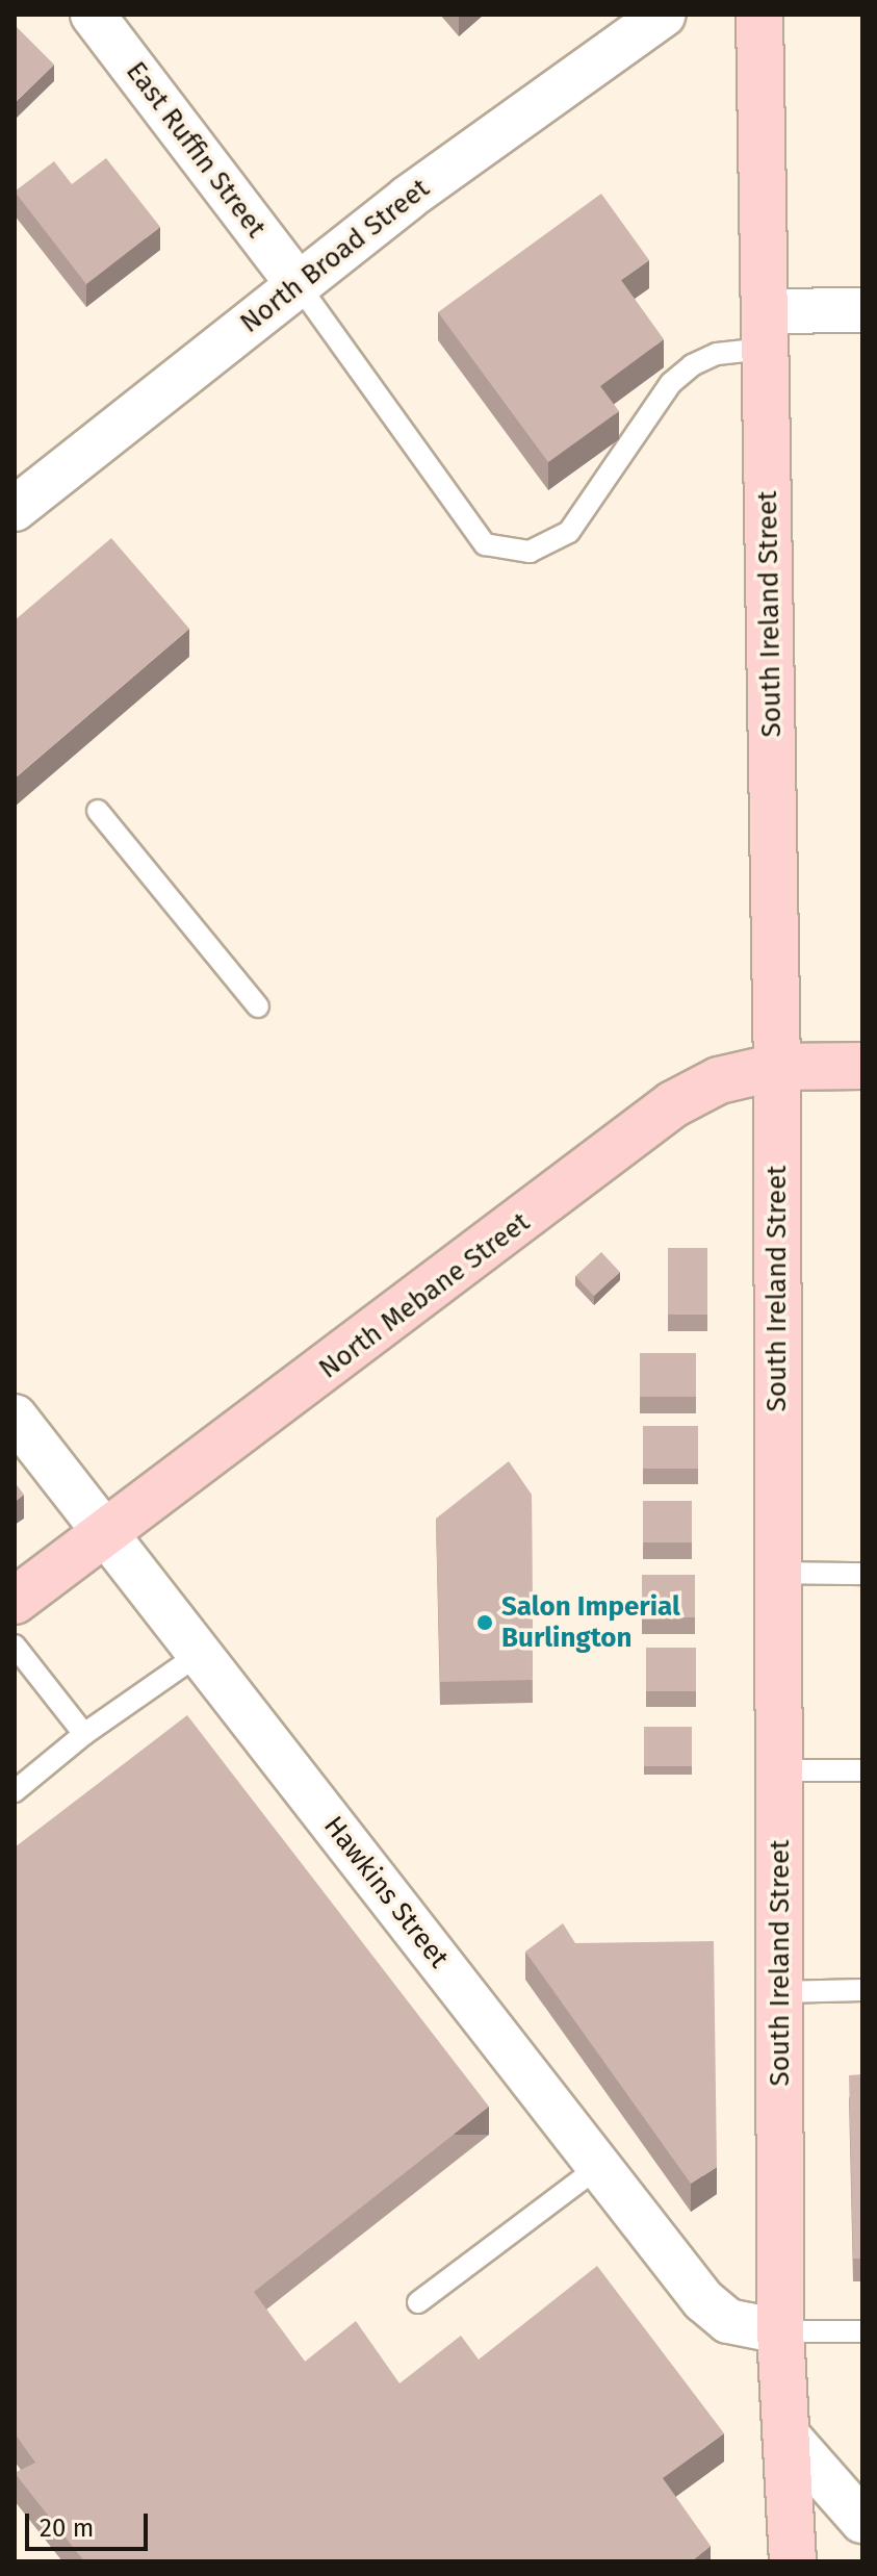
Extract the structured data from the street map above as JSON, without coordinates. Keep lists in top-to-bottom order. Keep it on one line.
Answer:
{"streets":{"street":["East Ruffin Street","North Broad Street","South Ireland Street","North Mebane Street","Hawkins Street"]},"crossings":[["East Ruffin Street","North Broad Street"],["South Ireland Street","North Mebane Street"],["South Ireland Street","Hawkins Street"],["North Mebane Street","Hawkins Street"]],"places":["Salon Imperial Burlington"],"scale_bar":"20 m"}
